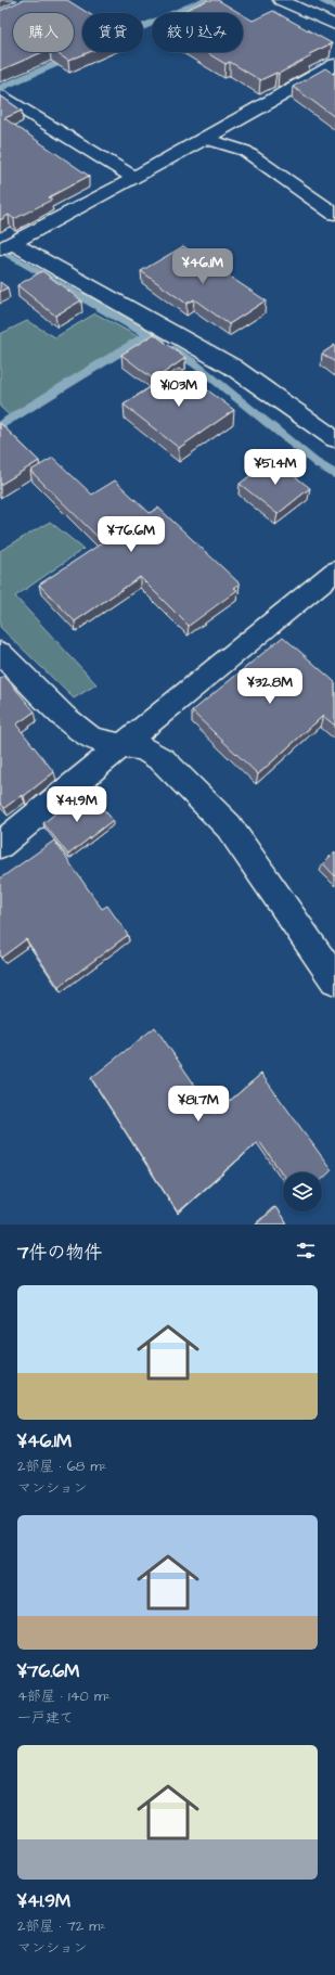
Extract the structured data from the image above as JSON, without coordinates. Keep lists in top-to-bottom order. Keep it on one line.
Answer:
{"page":{"chip":["購入","賃貸","絞り込み"],"price":["¥46.1M","¥103M","¥51.4M","¥76.6M","¥32.8M","¥41.9M","¥81.7M"],"heading":"7件の物件","list":[{"name":"¥46.1M","note":"2部屋 · 68 m² · マンション"},{"name":"¥76.6M","note":"4部屋 · 140 m² · 一戸建て"},{"name":"¥41.9M","note":"2部屋 · 72 m² · マンション"}]}}
